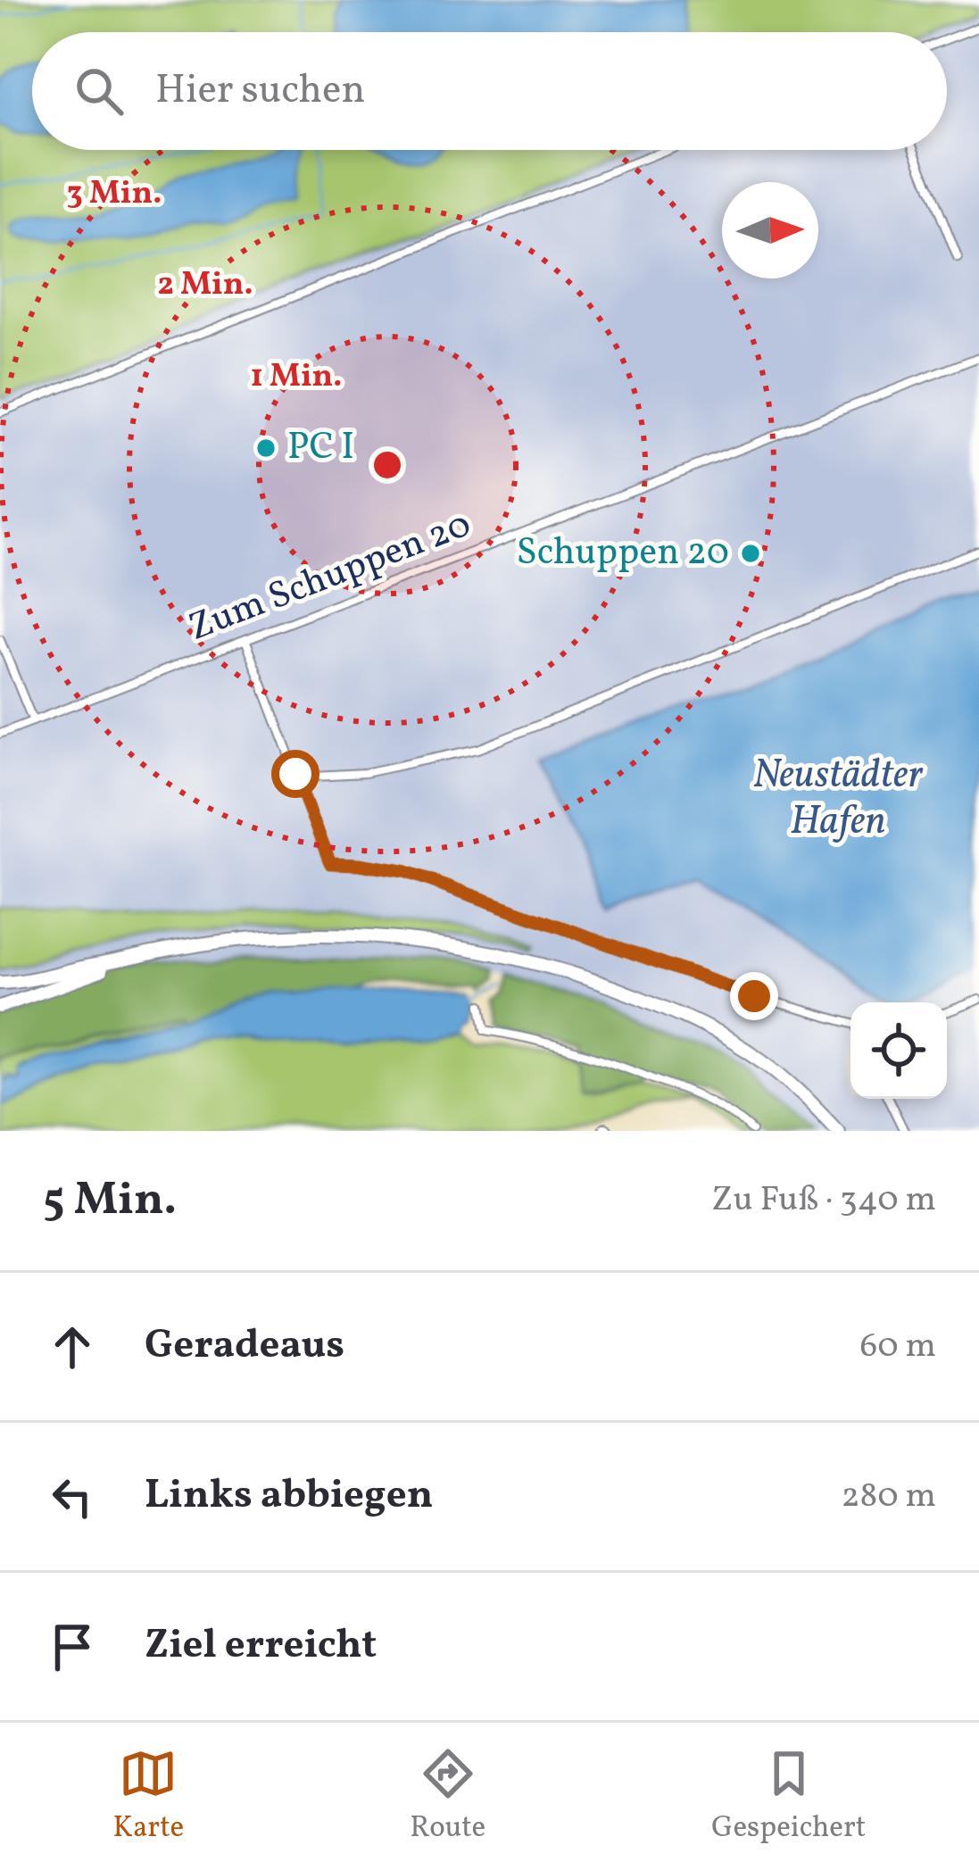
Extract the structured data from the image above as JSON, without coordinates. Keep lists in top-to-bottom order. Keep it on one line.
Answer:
{"streets":{"lane":["Zum Schuppen 20"]},"water":["Neustädter Hafen"],"places":["PC I","Schuppen 20"],"north":"right","page":{"search":"Hier suchen","heading":["5 Min.","Zu Fuß · 340 m"],"list":[["Geradeaus","60 m"],["Links abbiegen","280 m"],"Ziel erreicht"],"nav":["Karte","Route","Gespeichert"]},"rings":["3 Min.","2 Min.","1 Min."]}
